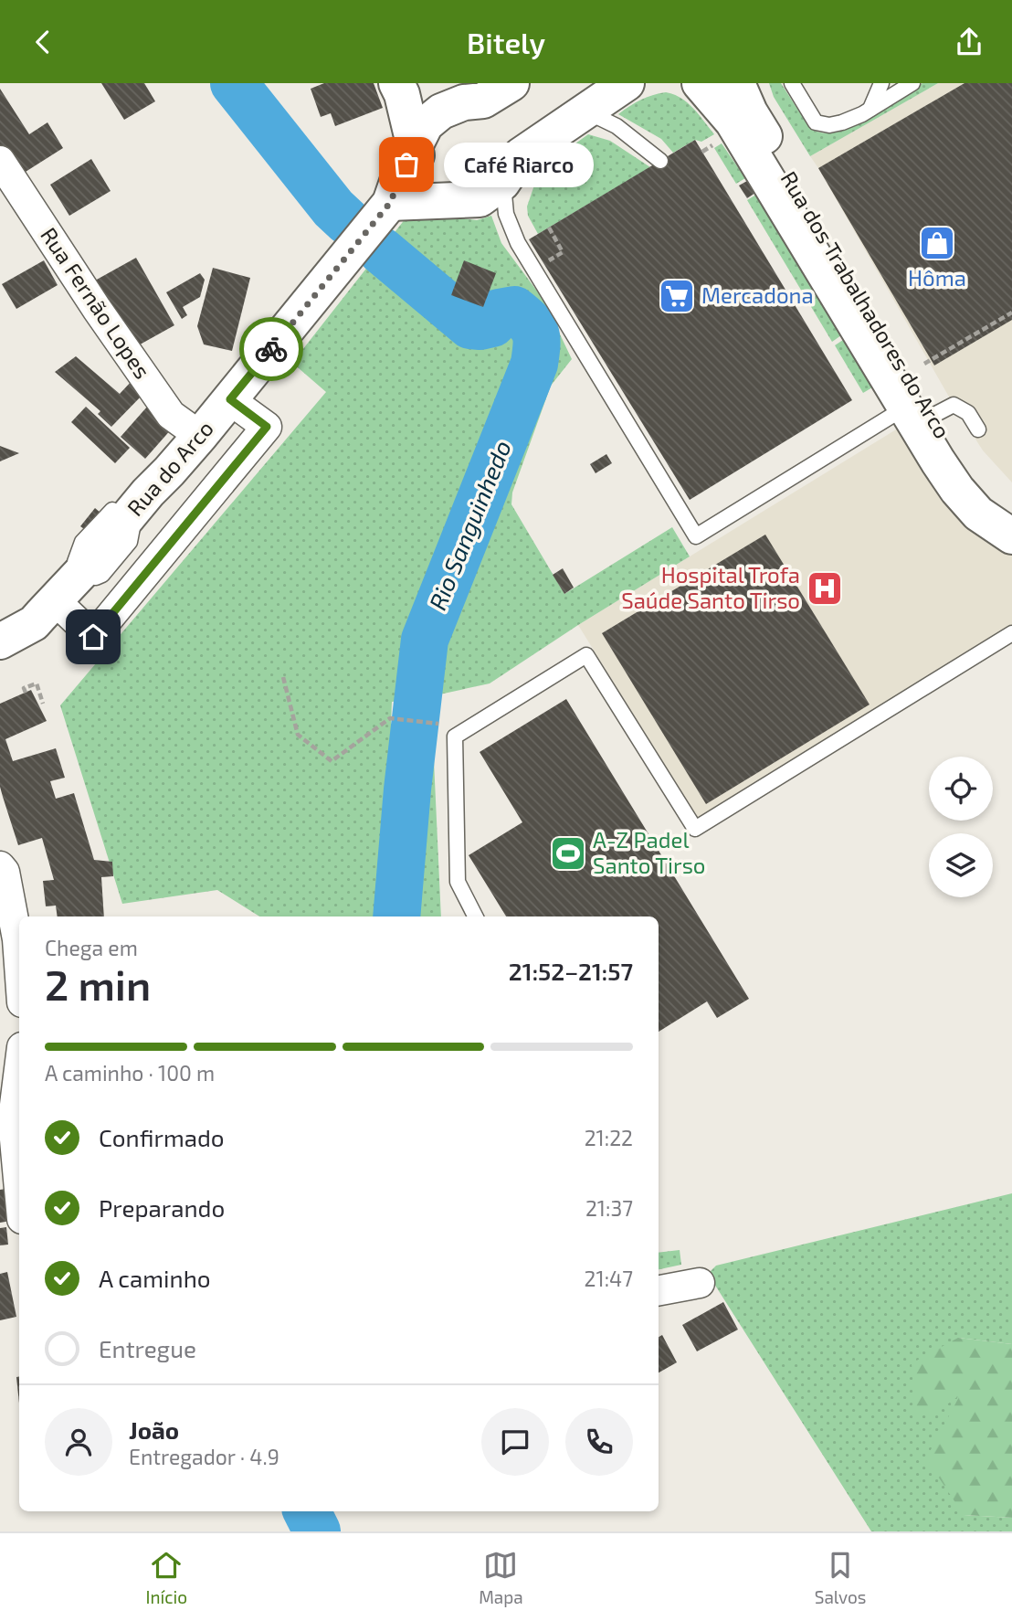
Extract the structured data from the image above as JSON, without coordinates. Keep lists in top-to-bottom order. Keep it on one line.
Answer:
{"streets":{"street":["Rua Fernão Lopes","Rua dos Trabalhadores do Arco","Rua do Arco"]},"crossings":[["Rua Fernão Lopes","Rua do Arco"]],"water":["Rio Sanguinhedo"],"places":{"other":["Café Riarco"],"shop":["Hôma"],"supermarket":["Mercadona"],"hospital":["Hospital Trofa Saúde Santo Tirso"],"sports":["A-Z Padel Santo Tirso"]},"page":{"header":"Bitely","bubble":"Café Riarco","heading":["2 min","Chega em","21:52–21:57"],"panel":["João","Entregador · 4.9"],"bar":"A caminho · 100 m","list":[["Confirmado","21:22"],["Preparando","21:37"],["A caminho","21:47"],"Entregue"],"tabs":["Início","Mapa","Salvos"]}}
